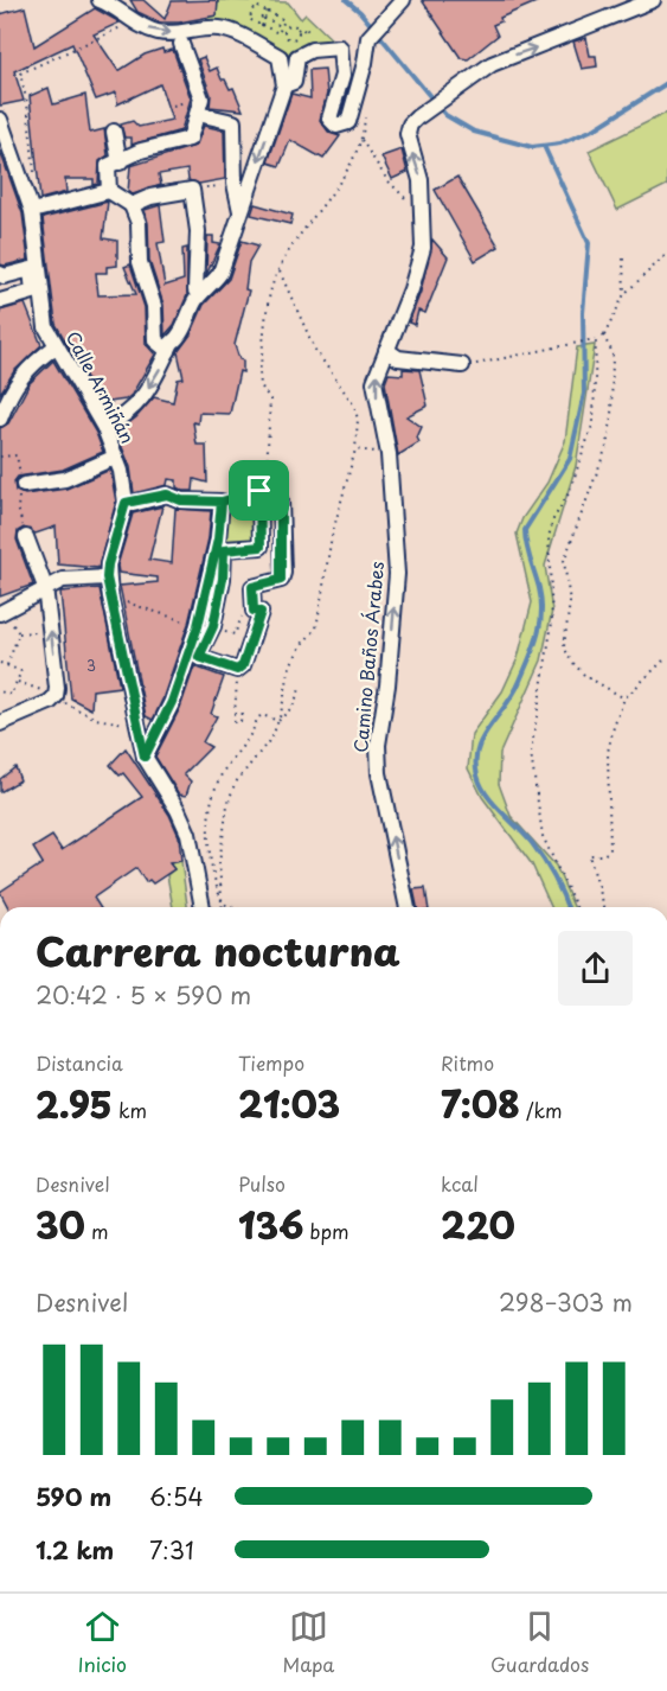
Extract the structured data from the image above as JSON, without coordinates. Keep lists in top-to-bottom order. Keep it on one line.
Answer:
{"streets":{"street":["Calle Armiñán","Camino Baños Árabes"]},"one_way":["Camino Baños Árabes"],"house_numbers":["3"],"page":{"heading":["Carrera nocturna","20:42 · 5 × 590 m"],"stats":[["Distancia","2.95 km"],["Tiempo","21:03"],["Ritmo","7:08 /km"],["Desnivel","30 m"],["Pulso","136 bpm"],["kcal","220"]],"chart":["Desnivel","298–303 m"],"list":[{"name":"590 m","note":"6:54"},{"name":"1.2 km","note":"7:31"}],"tabs":["Inicio","Mapa","Guardados"]}}
